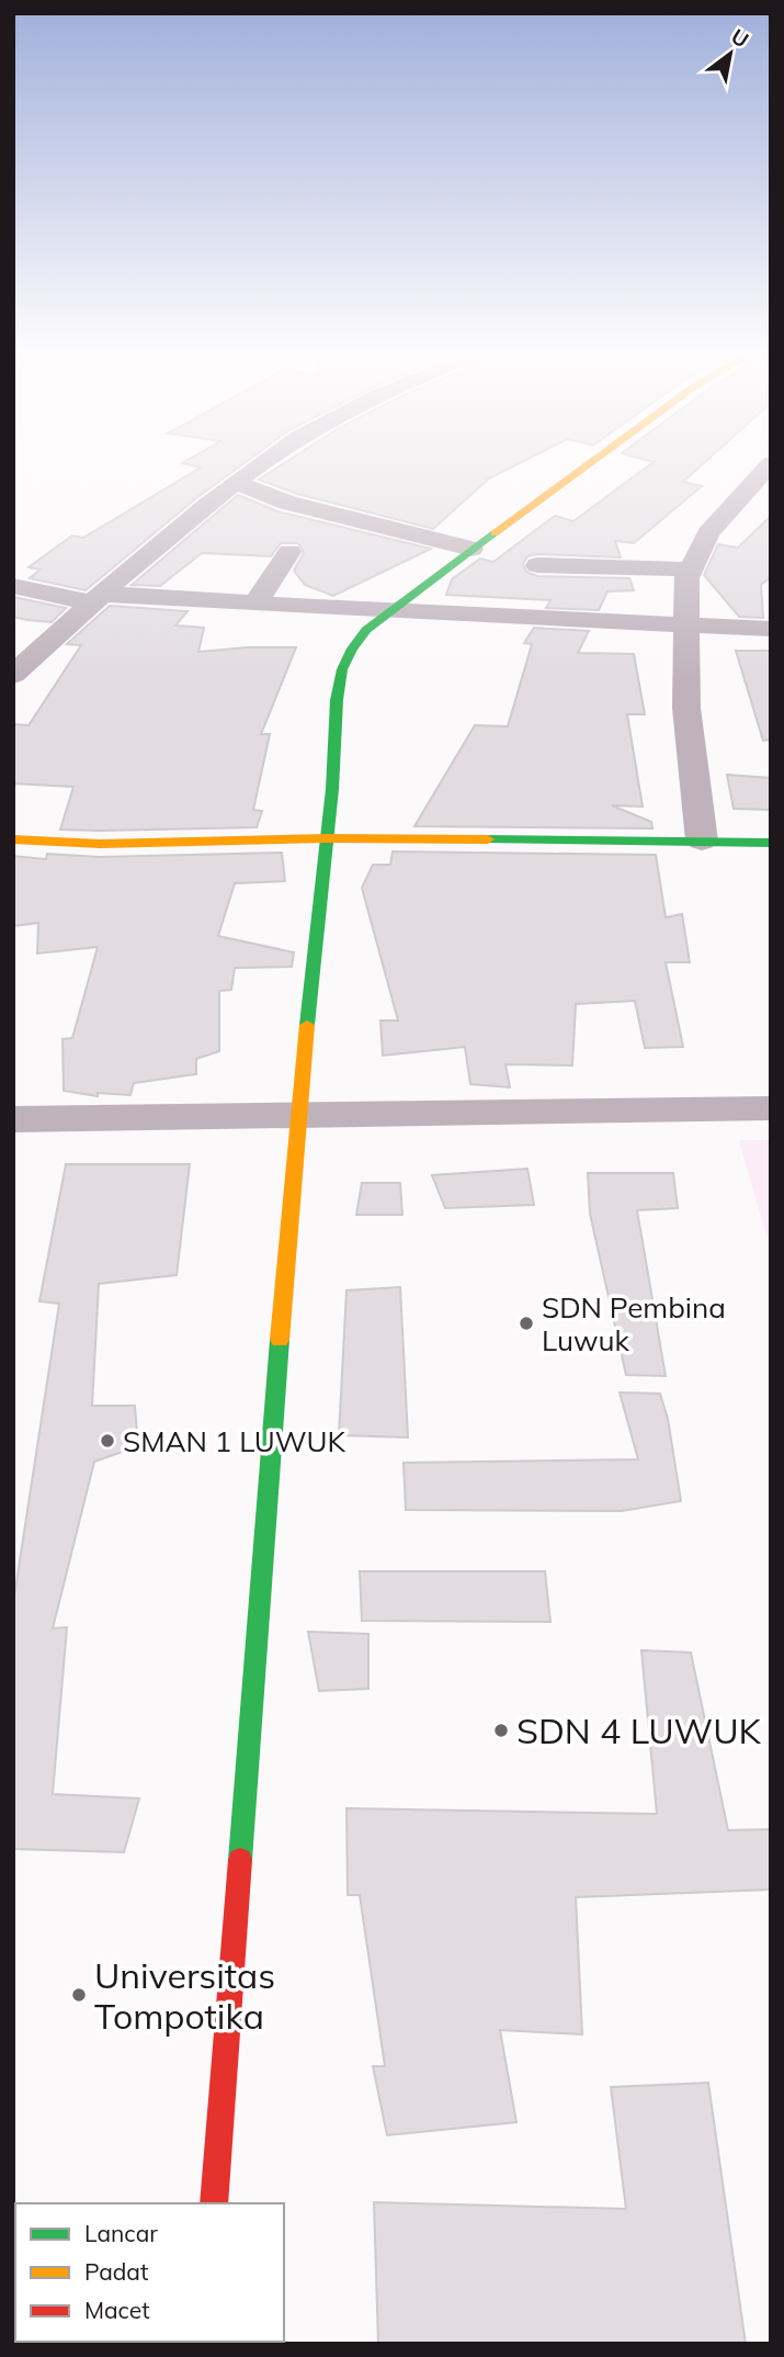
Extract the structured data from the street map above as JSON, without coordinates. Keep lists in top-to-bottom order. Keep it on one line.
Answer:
{"places":["SDN Pembina Luwuk","SMAN 1 LUWUK","SDN 4 LUWUK","Universitas Tompotika"],"legend":["Lancar","Padat","Macet"],"north":"top right"}
